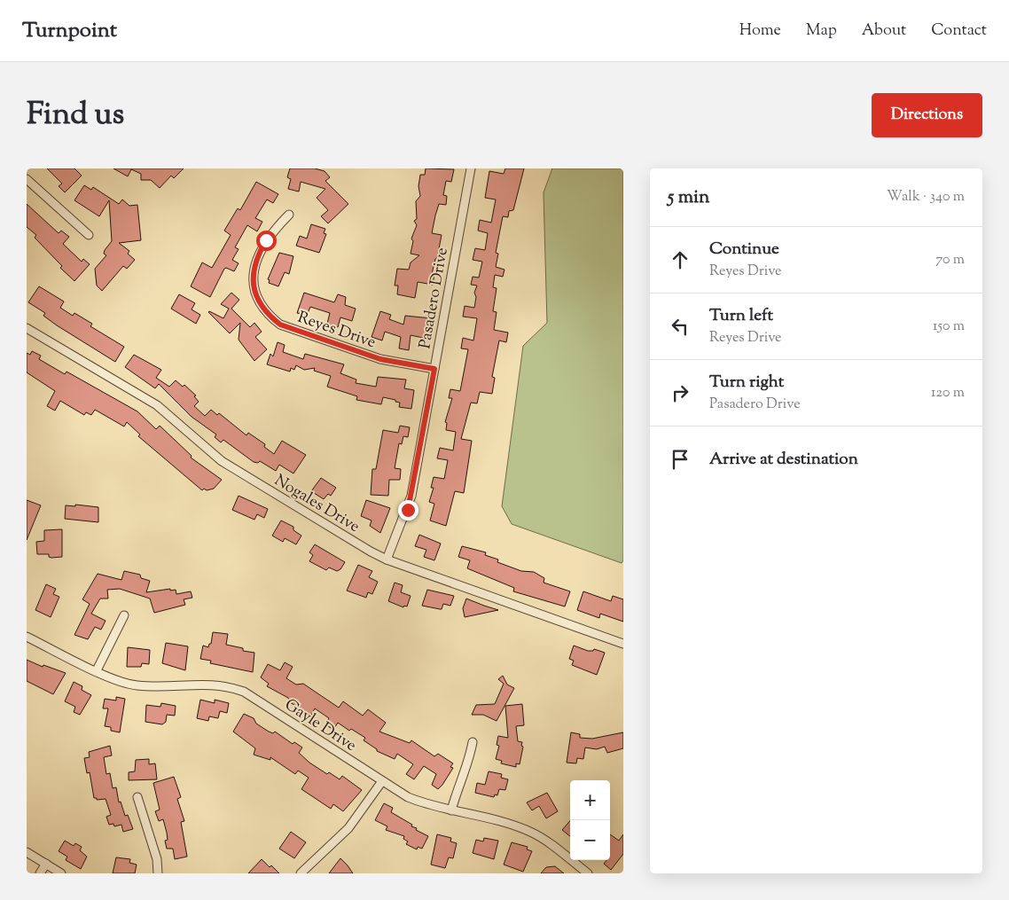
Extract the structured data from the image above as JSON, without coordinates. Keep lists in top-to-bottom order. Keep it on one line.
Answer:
{"streets":{"street":["Pasadero Drive","Reyes Drive","Nogales Drive","Gayle Drive"]},"crossings":[["Pasadero Drive","Reyes Drive"],["Pasadero Drive","Nogales Drive"]],"page":{"header":"Turnpoint","nav":["Home","Map","About","Contact"],"title":"Find us","buttons":"Directions","heading":["5 min","Walk · 340 m"],"list":[["Continue","Reyes Drive","70 m"],["Turn left","Reyes Drive","150 m"],["Turn right","Pasadero Drive","120 m"],"Arrive at destination"],"map_buttons":["+","−"]}}
